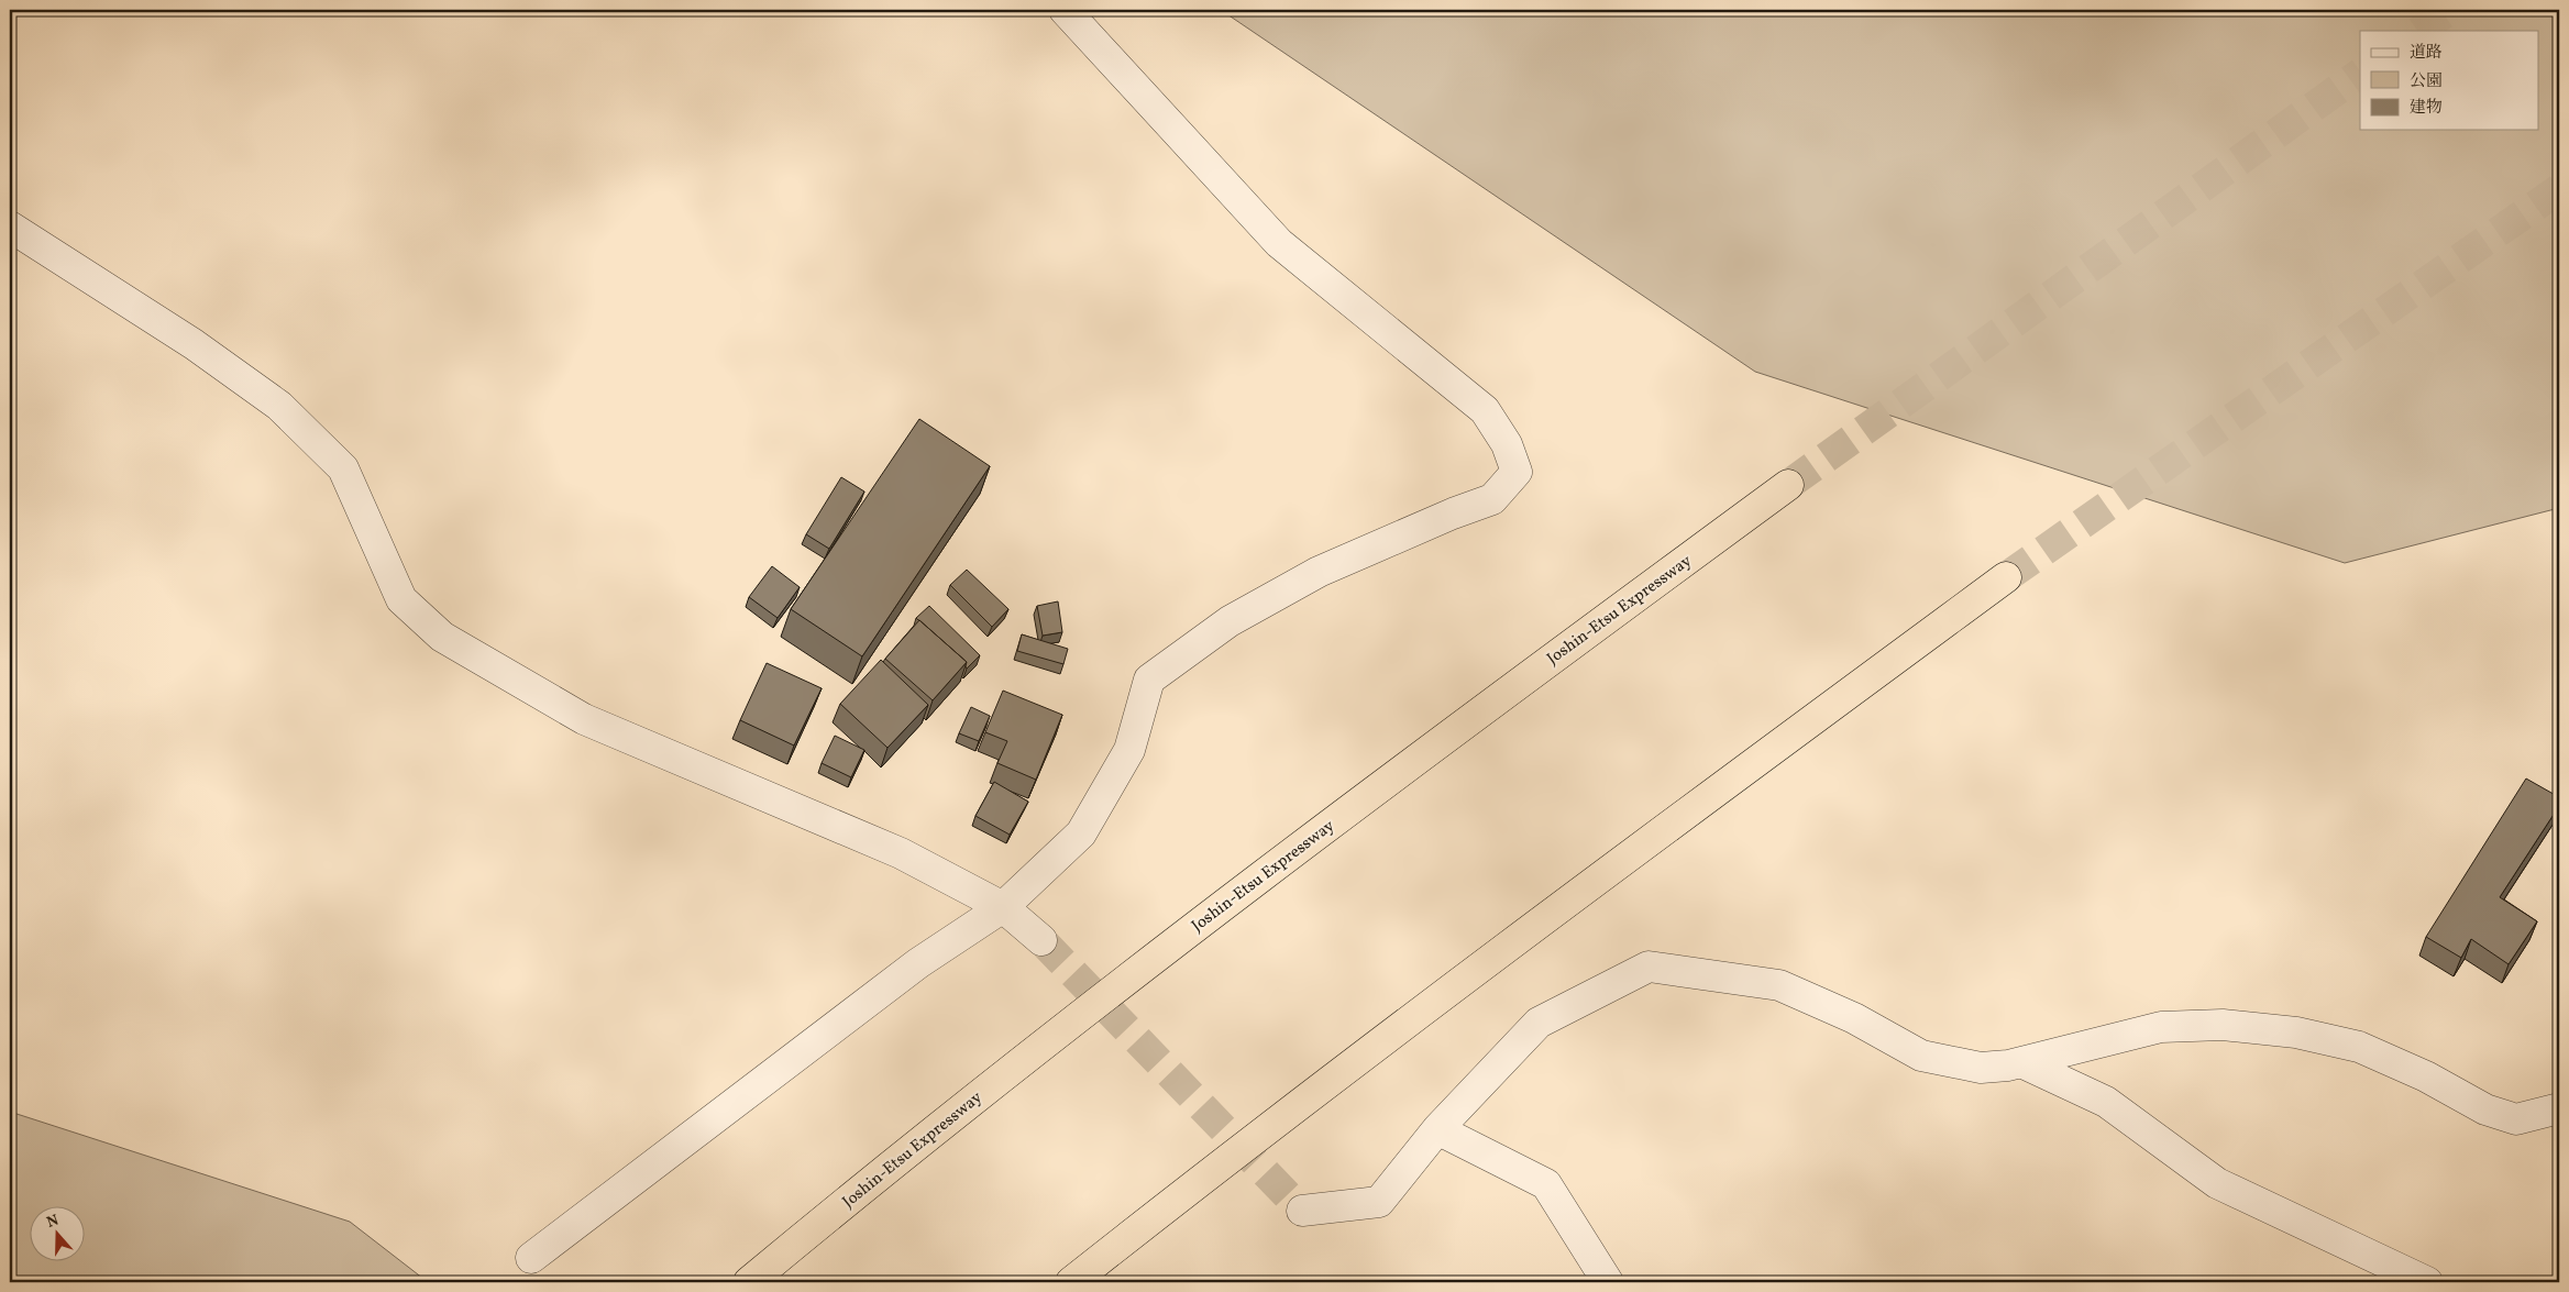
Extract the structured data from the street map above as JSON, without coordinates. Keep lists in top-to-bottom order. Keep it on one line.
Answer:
{"streets":{"highway":["Joshin-Etsu Expressway"]},"legend":["道路","公園","建物"],"north":"top"}
